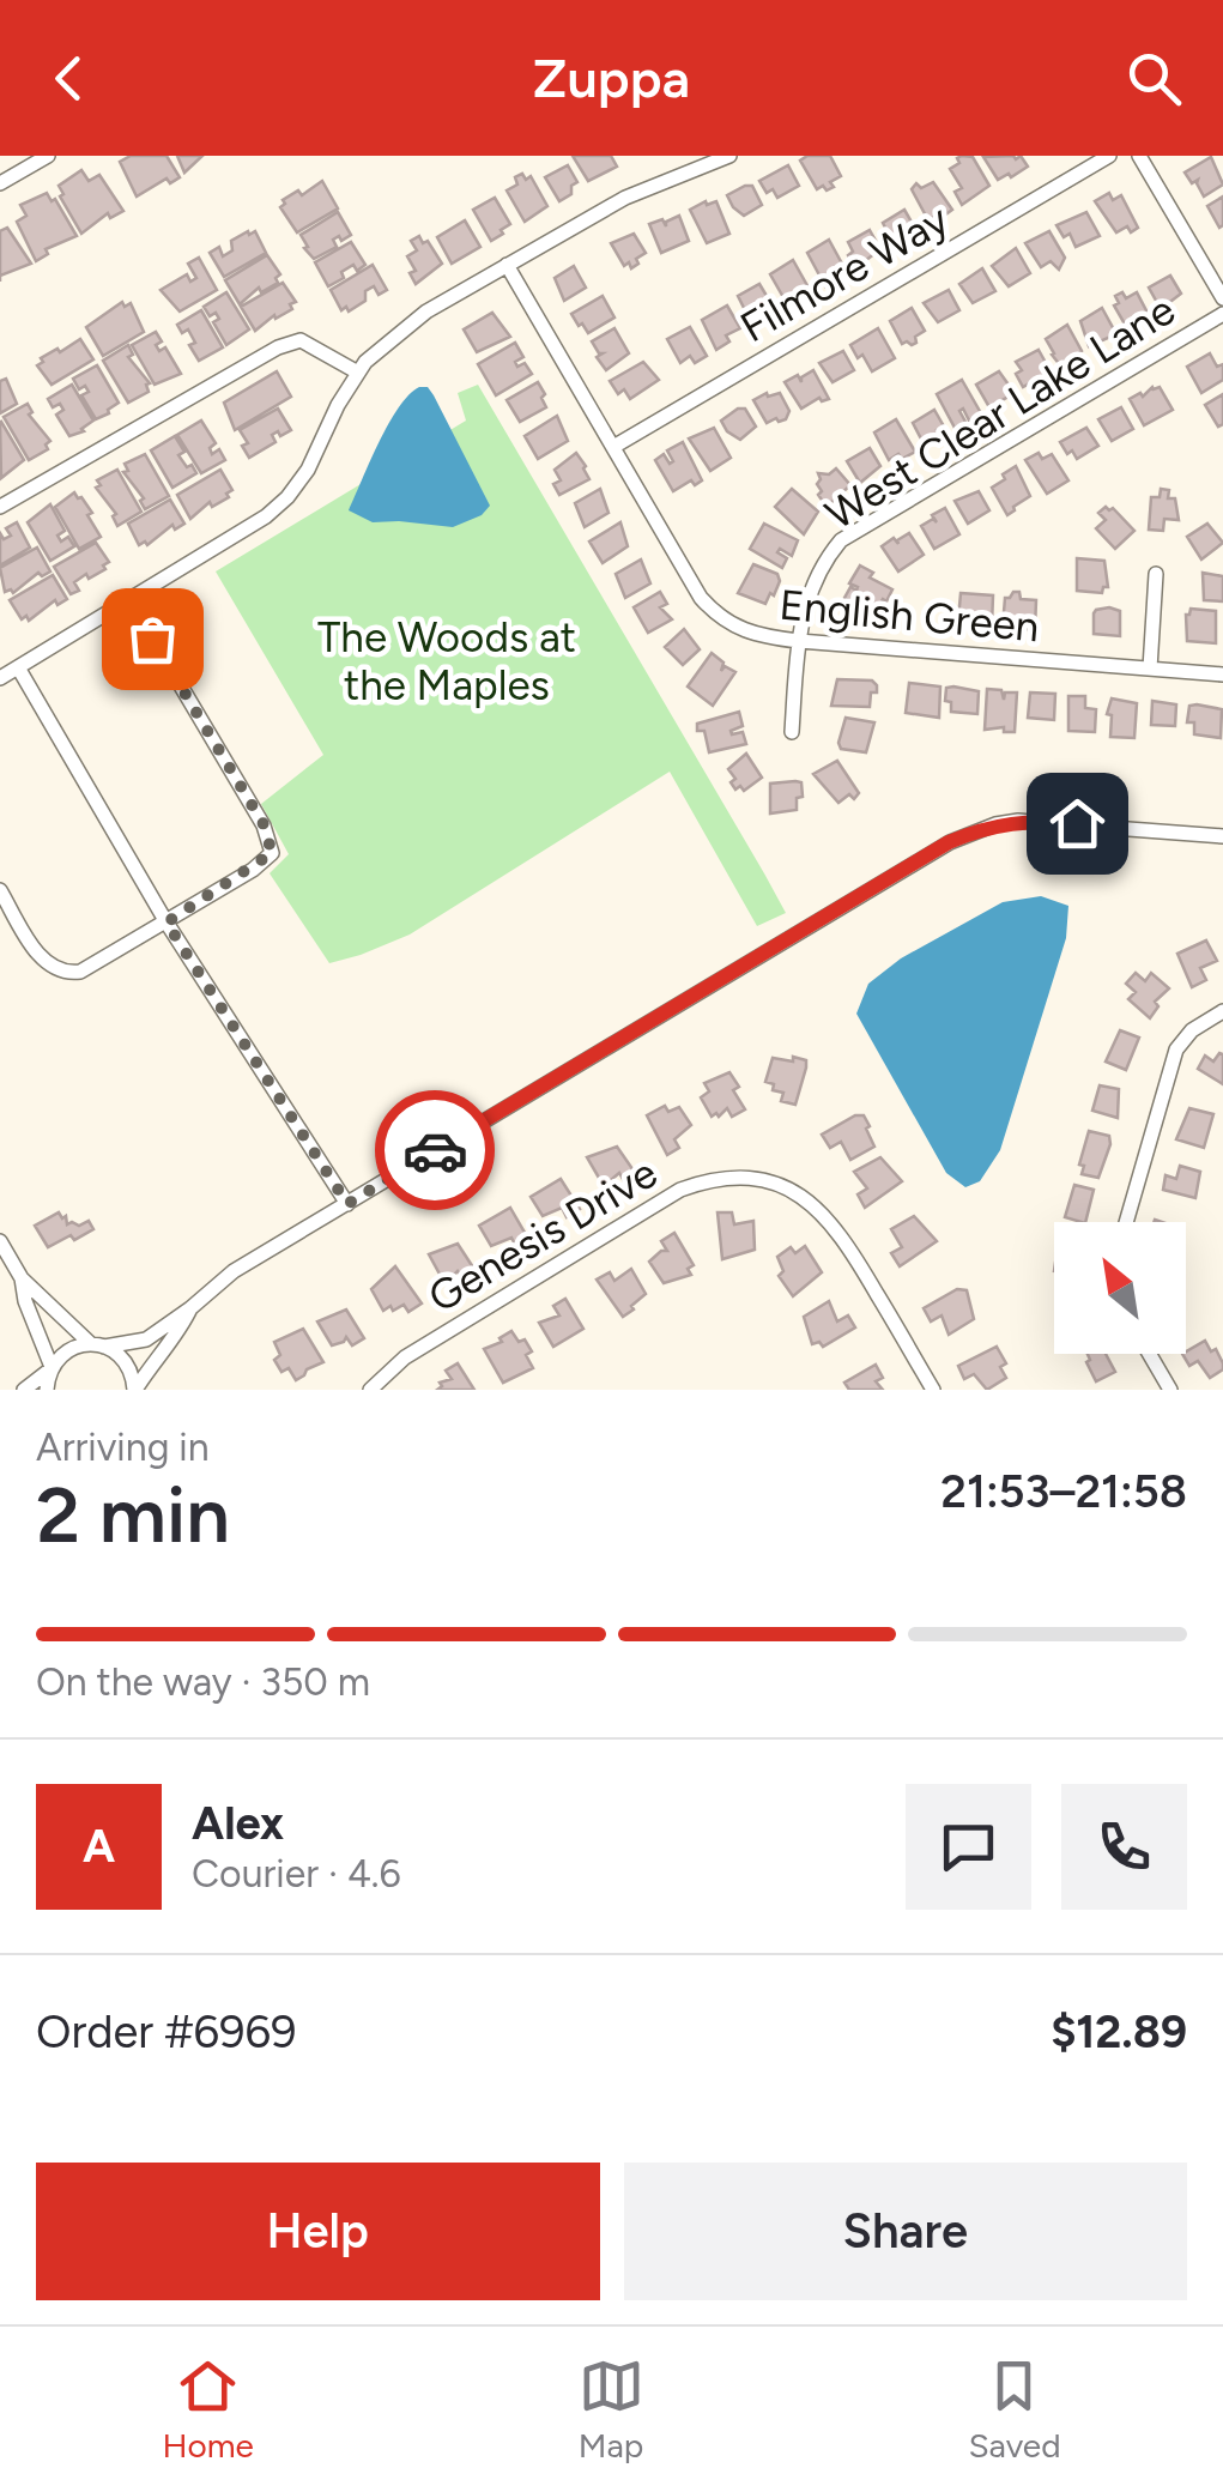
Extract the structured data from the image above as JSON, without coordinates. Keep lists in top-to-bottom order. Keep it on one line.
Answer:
{"streets":{"street":["Filmore Way","West Clear Lake Lane","English Green","Genesis Drive"]},"crossings":[["Filmore Way","English Green"],["West Clear Lake Lane","English Green"]],"parks":["The Woods at the Maples"],"north":"top left","page":{"header":"Zuppa","heading":["2 min","Arriving in","21:53–21:58"],"panel":["Alex","Courier · 4.6","Order #6969","$12.89"],"bar":"On the way · 350 m","round":"A","buttons":["Help","Share"],"tabs":["Home","Map","Saved"]}}
